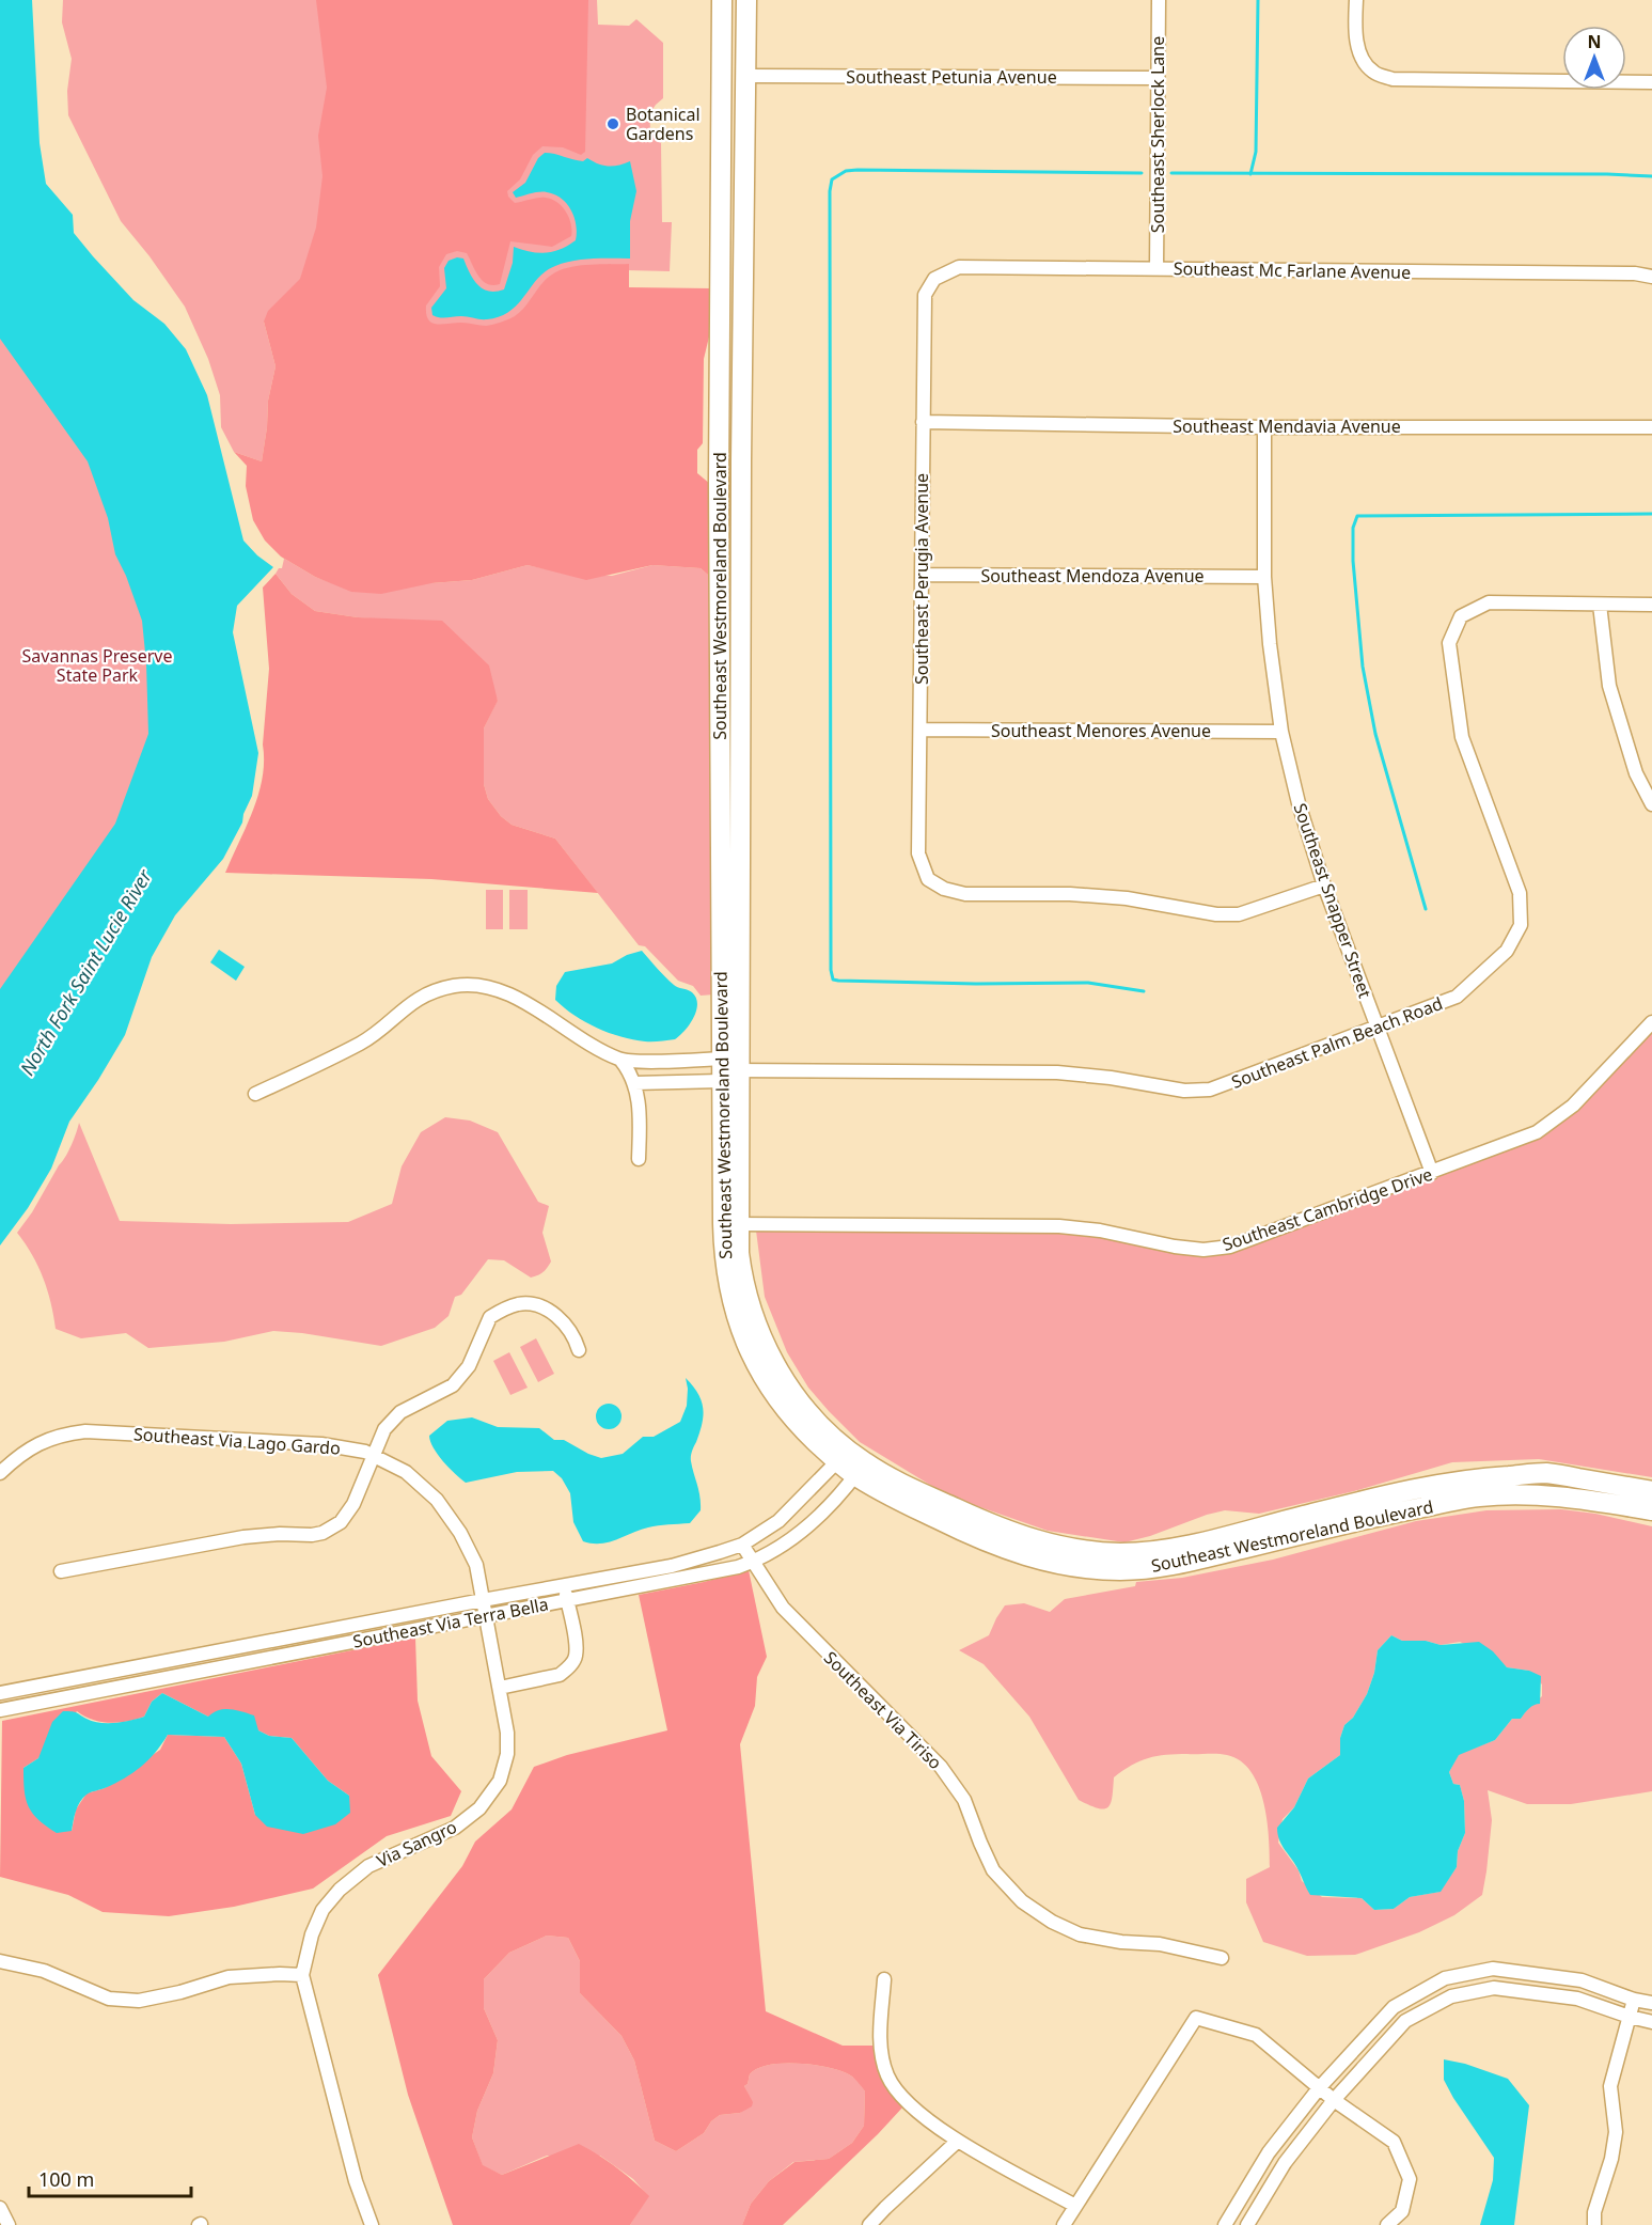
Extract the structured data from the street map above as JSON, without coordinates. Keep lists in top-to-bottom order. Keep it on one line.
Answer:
{"streets":{"street":["Southeast Petunia Avenue","Southeast Sherlock Lane","Southeast Mc Farlane Avenue","Southeast Mendavia Avenue","Southeast Mendoza Avenue","Southeast Perugia Avenue","Southeast Westmoreland Boulevard","Southeast Menores Avenue","Southeast Snapper Street","Southeast Palm Beach Road","Southeast Cambridge Drive","Southeast Via Lago Gardo","Southeast Via Terra Bella","Southeast Via Tiriso","Via Sangro"]},"crossings":[["Southeast Petunia Avenue","Southeast Sherlock Lane"],["Southeast Petunia Avenue","Southeast Westmoreland Boulevard"],["Southeast Sherlock Lane","Southeast Mc Farlane Avenue"],["Southeast Mc Farlane Avenue","Southeast Perugia Avenue"],["Southeast Mendavia Avenue","Southeast Perugia Avenue"],["Southeast Mendavia Avenue","Southeast Snapper Street"],["Southeast Mendoza Avenue","Southeast Perugia Avenue"],["Southeast Mendoza Avenue","Southeast Snapper Street"],["Southeast Perugia Avenue","Southeast Menores Avenue"],["Southeast Perugia Avenue","Southeast Snapper Street"],["Southeast Westmoreland Boulevard","Southeast Palm Beach Road"],["Southeast Westmoreland Boulevard","Southeast Cambridge Drive"],["Southeast Westmoreland Boulevard","Southeast Via Terra Bella"],["Southeast Menores Avenue","Southeast Snapper Street"],["Southeast Snapper Street","Southeast Palm Beach Road"],["Southeast Snapper Street","Southeast Cambridge Drive"],["Southeast Via Lago Gardo","Southeast Via Terra Bella"],["Southeast Via Lago Gardo","Via Sangro"],["Southeast Via Terra Bella","Southeast Via Tiriso"],["Southeast Via Terra Bella","Via Sangro"]],"water":["North Fork Saint Lucie River"],"parks":["Savannas Preserve State Park"],"places":["Botanical Gardens"],"scale_bar":"100 m","north":"top"}
